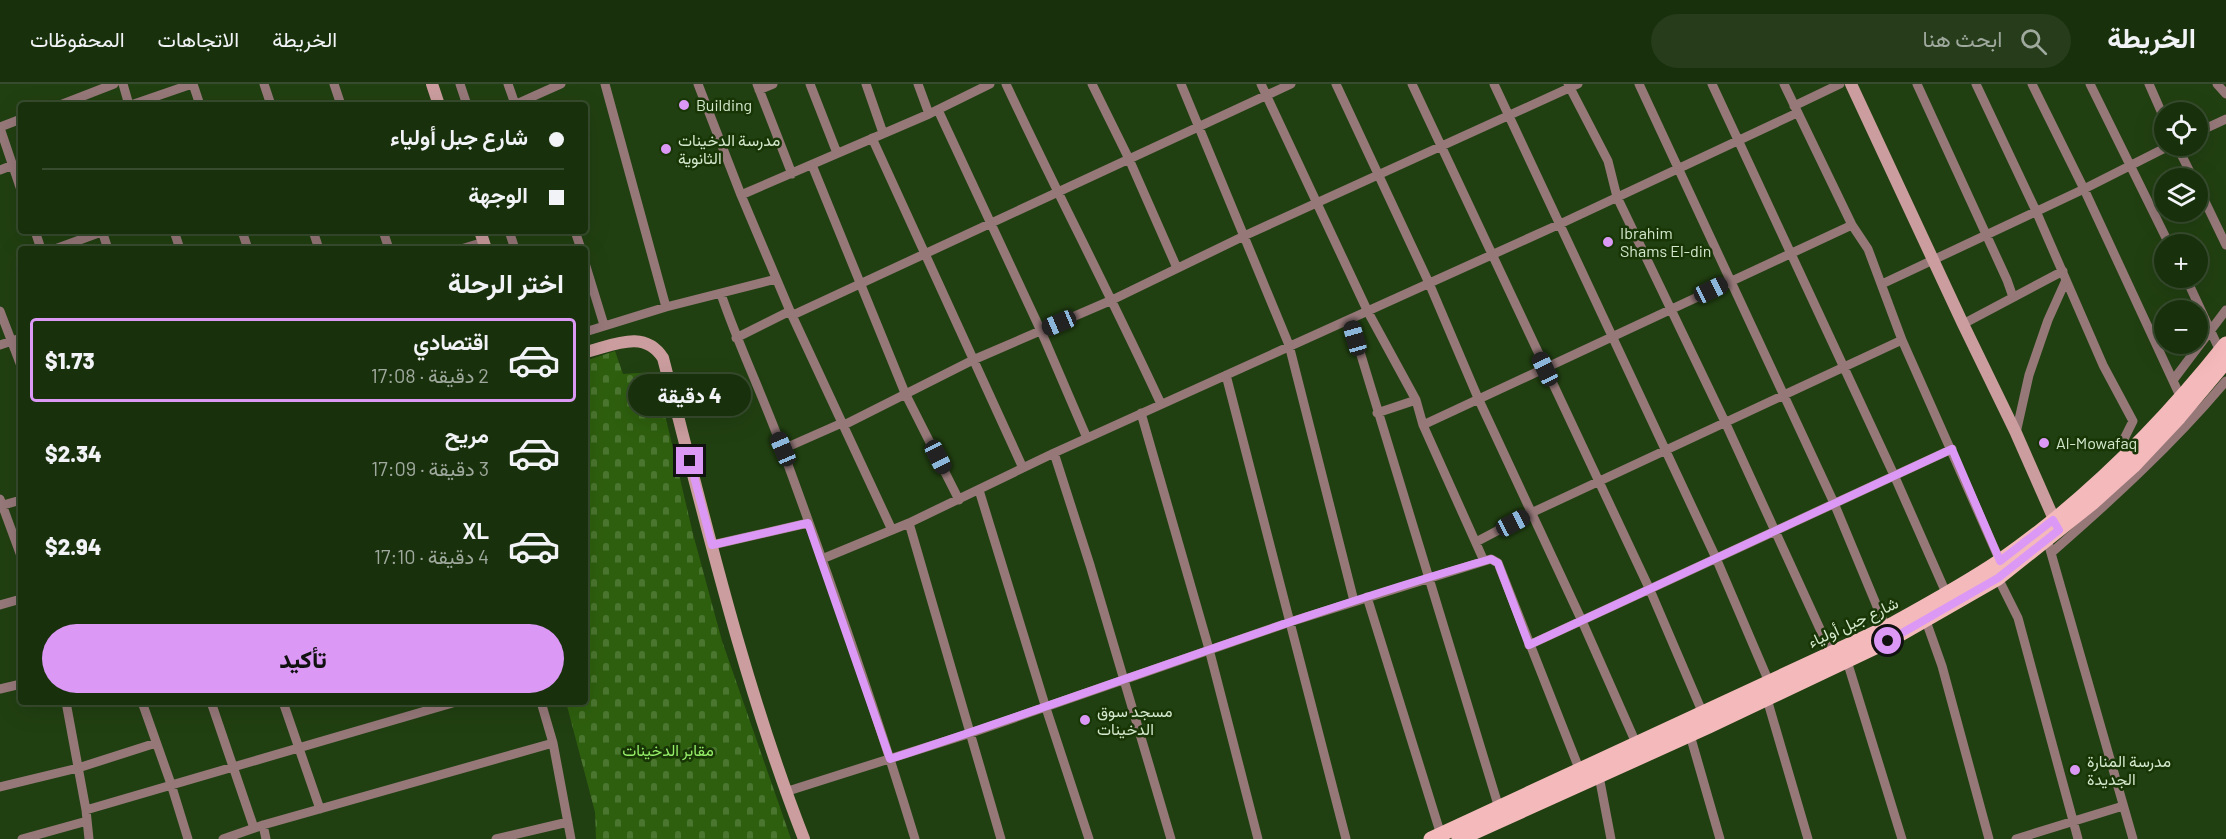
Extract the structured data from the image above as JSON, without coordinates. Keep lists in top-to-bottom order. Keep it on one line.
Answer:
{"streets":{"main road":["شارع جبل أولياء"]},"parks":["مقابر الدخينات"],"places":["Building","مدرسة الدخينات الثانوية","Ibrahim Shams El-din","Al-Mowafaq","مسجد سوق الدخينات","مدرسة المنارة الجديدة"],"page":{"header":"الخريطة","search":"ابحث هنا","nav":["الخريطة","الاتجاهات","المحفوظات"],"map_buttons":["+","−"],"banner":["شارع جبل أولياء","الوجهة"],"heading":"اختر الرحلة","list":[{"name":"اقتصادي","note":"2 دقيقة · 17:08","value":"$1.73"},{"name":"مريح","note":"3 دقيقة · 17:09","value":"$2.34"},{"name":"XL","note":"4 دقيقة · 17:10","value":"$2.94"}],"bubble":"4 دقيقة","buttons":"تأكيد"}}
